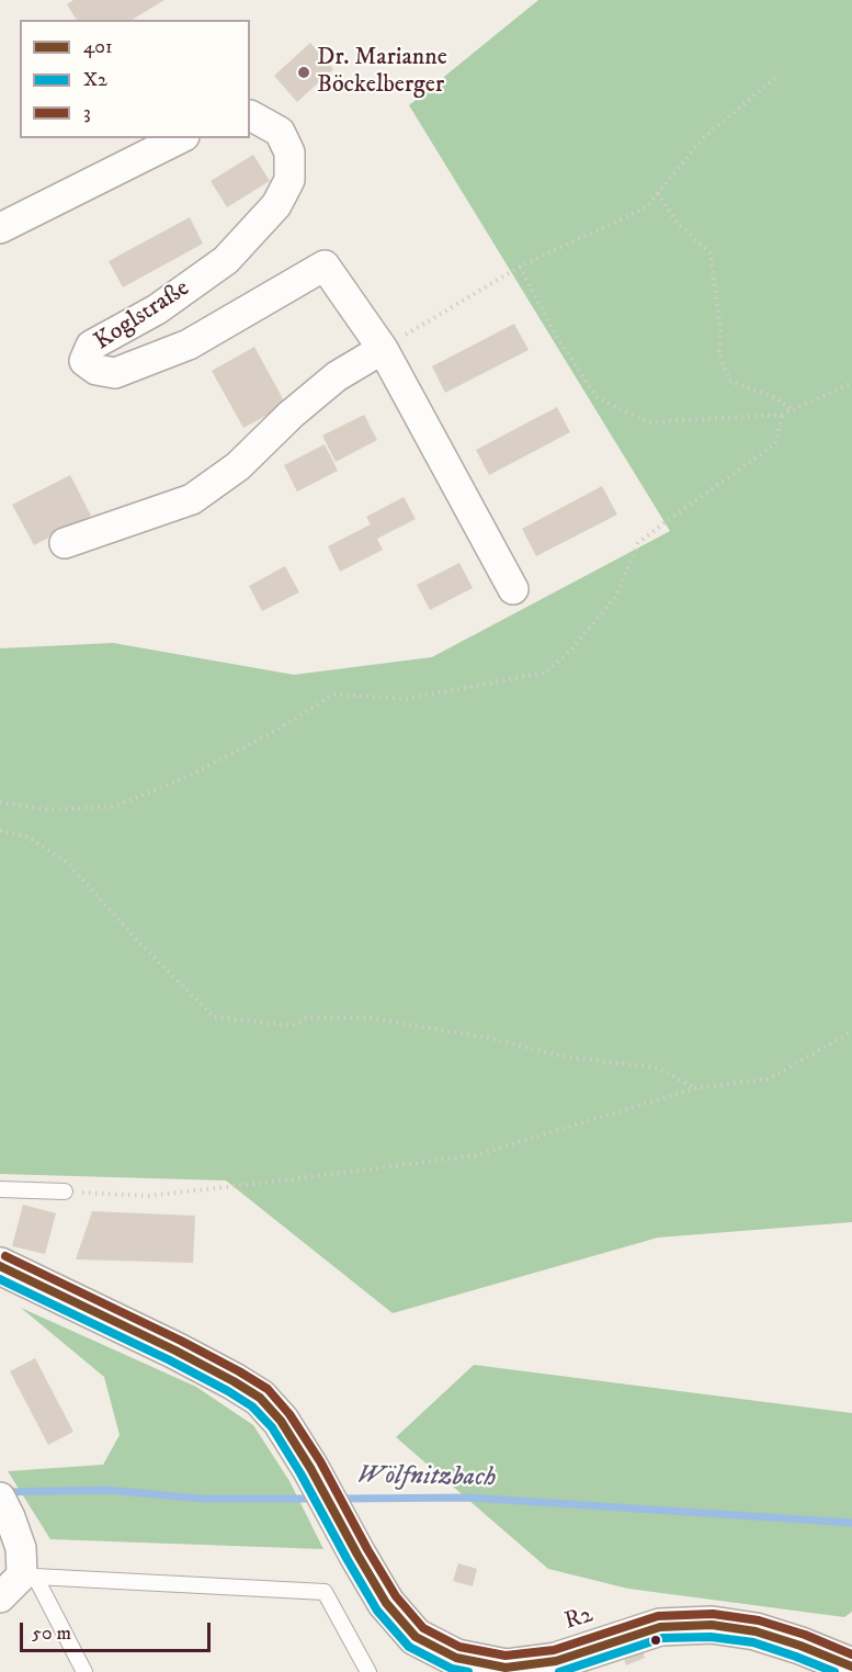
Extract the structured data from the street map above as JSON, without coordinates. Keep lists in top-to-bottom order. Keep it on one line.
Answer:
{"streets":{"street":["Koglstraße"]},"water":["Wölfnitzbach"],"places":["Dr. Marianne Böckelberger"],"lines":["transit line 3","transit line 401","transit line X2"],"legend":["401","X2","3"],"scale_bar":"50 m"}
